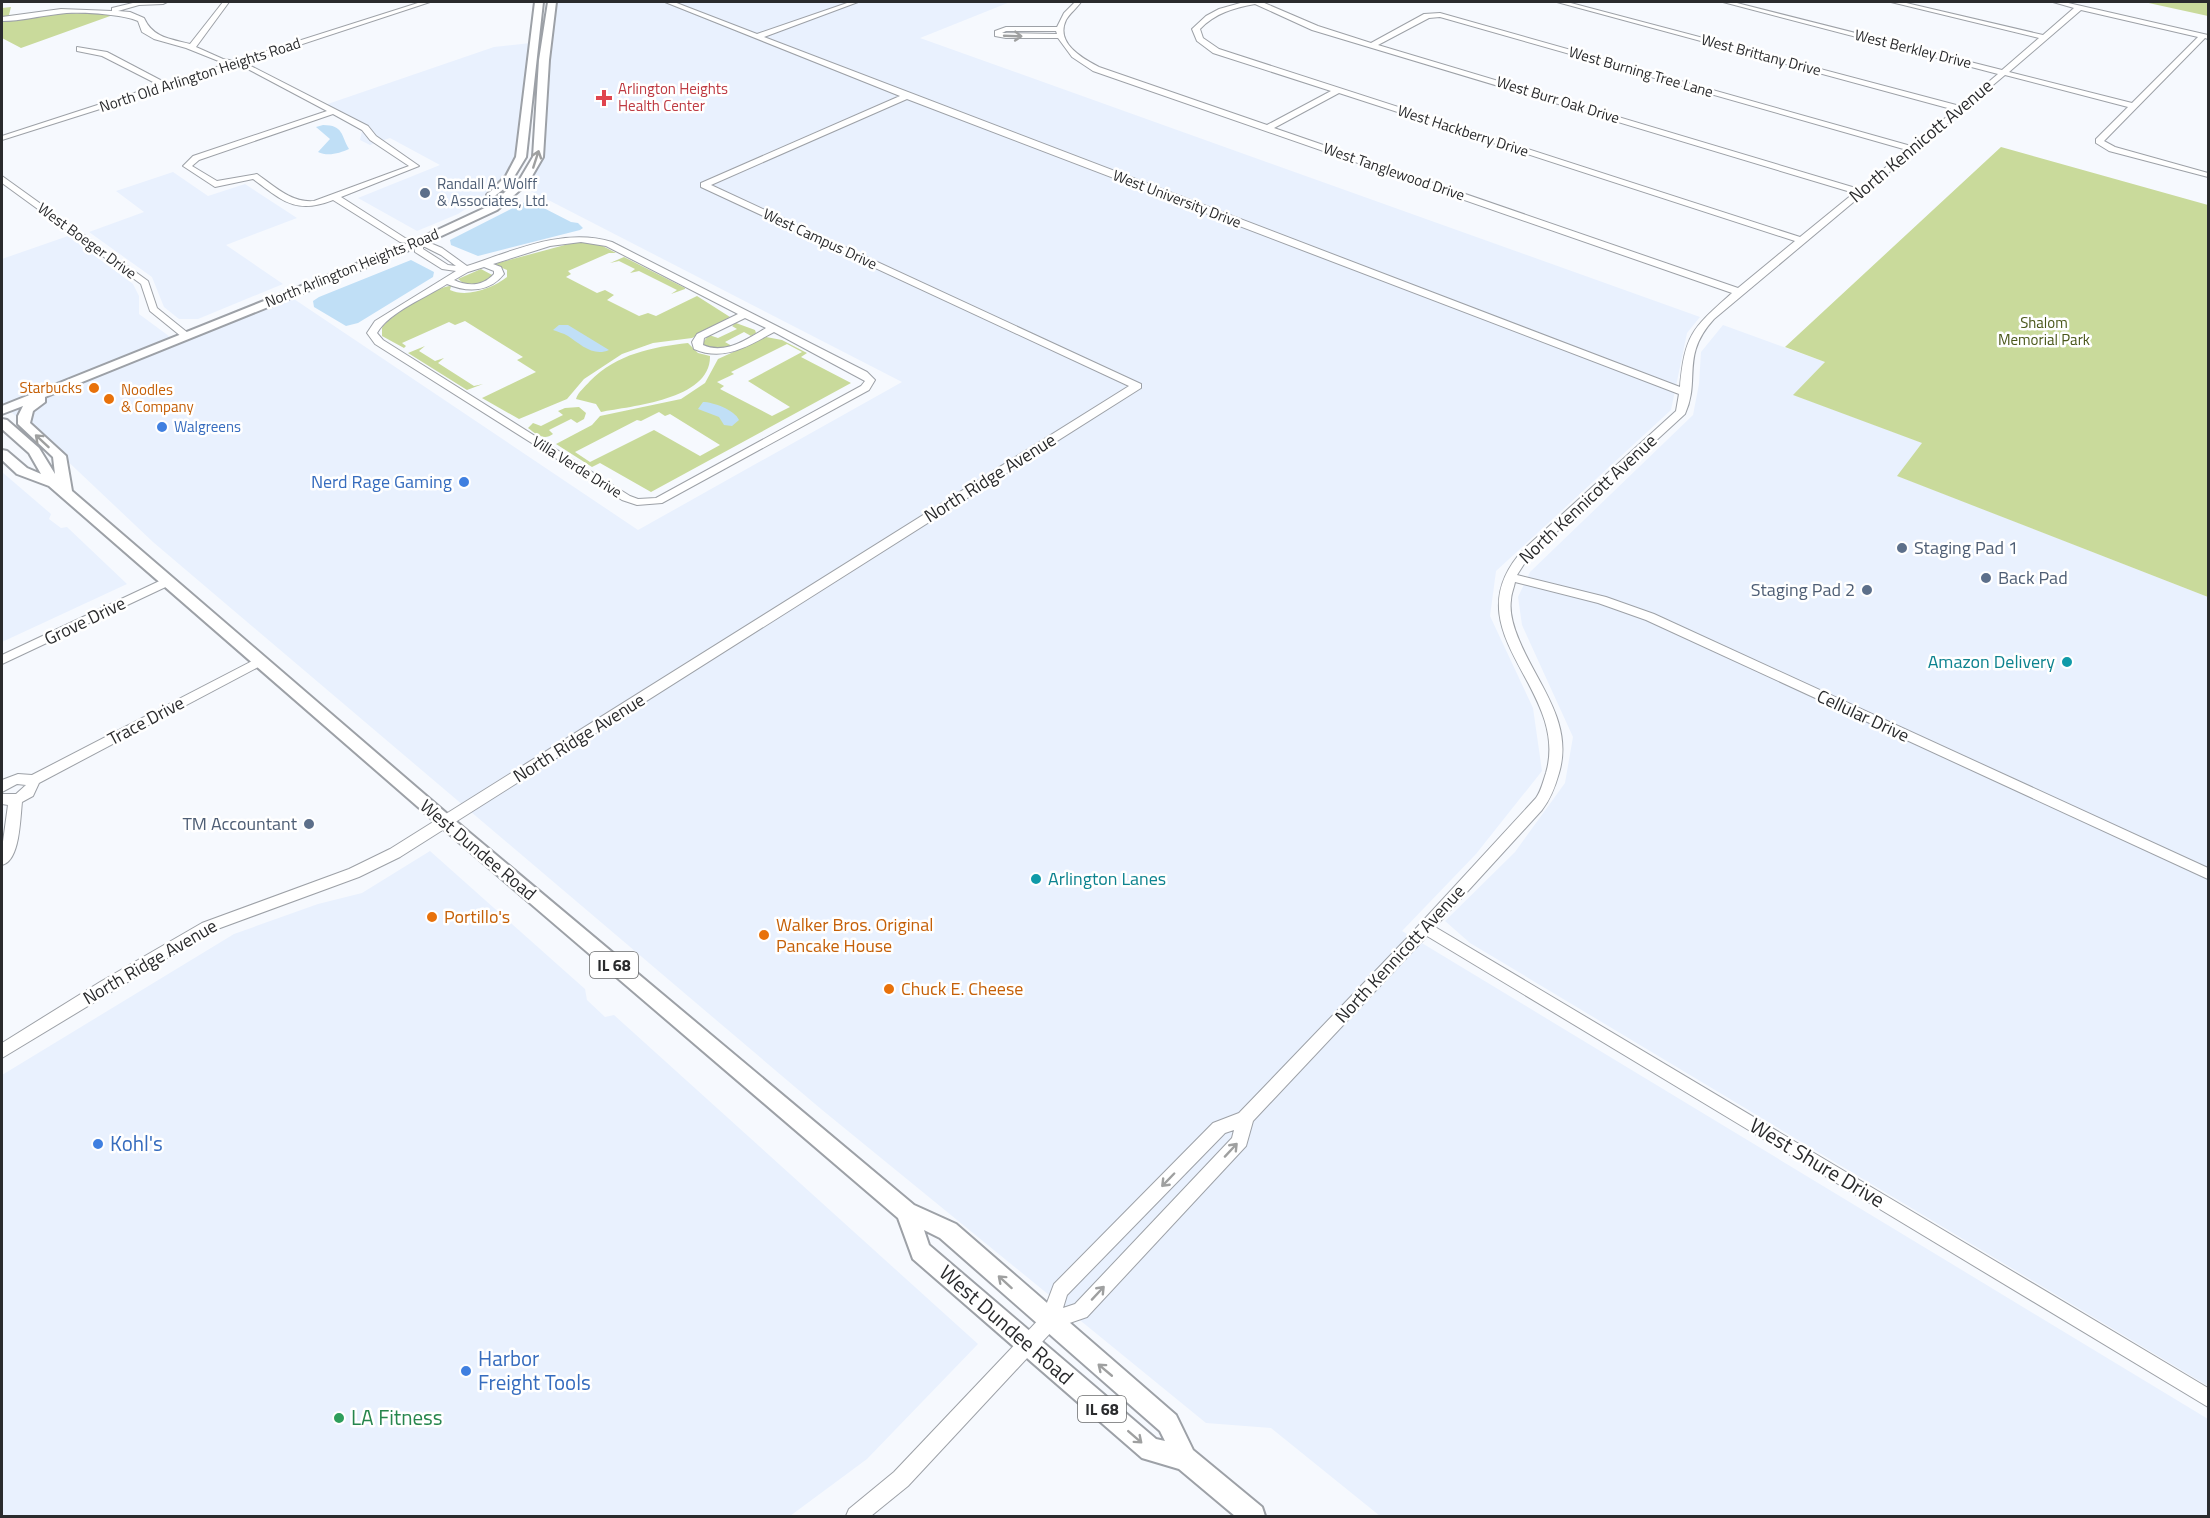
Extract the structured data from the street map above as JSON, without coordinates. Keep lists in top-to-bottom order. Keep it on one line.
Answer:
{"streets":{"main road":["North Arlington Heights Road","West Dundee Road","IL 68"],"street":["West Berkley Drive","West Brittany Drive","West Burning Tree Lane","North Old Arlington Heights Road","West Burr Oak Drive","West Hackberry Drive","North Kennicott Avenue","West Tanglewood Drive","West University Drive","West Campus Drive","West Boeger Drive","Villa Verde Drive","North Ridge Avenue","Grove Drive","Cellular Drive","Trace Drive","West Shure Drive"]},"crossings":[["West Berkley Drive","North Kennicott Avenue"],["West Brittany Drive","North Kennicott Avenue"],["West Burning Tree Lane","West Burr Oak Drive"],["West Burning Tree Lane","North Kennicott Avenue"],["West Burr Oak Drive","West Hackberry Drive"],["West Burr Oak Drive","North Kennicott Avenue"],["West Hackberry Drive","North Kennicott Avenue"],["North Kennicott Avenue","West Tanglewood Drive"],["North Kennicott Avenue","West University Drive"],["North Kennicott Avenue","Cellular Drive"],["North Kennicott Avenue","West Dundee Road"],["North Kennicott Avenue","West Shure Drive"],["West University Drive","West Campus Drive"],["West Campus Drive","North Ridge Avenue"],["West Boeger Drive","North Arlington Heights Road"],["North Ridge Avenue","West Dundee Road"],["Grove Drive","West Dundee Road"],["Trace Drive","West Dundee Road"]],"parks":["Shalom Memorial Park"],"places":{"health":["Arlington Heights Health Center"],"other":["Randall A. Wolff & Associates, Ltd.","Starbucks","Noodles & Company","Walgreens","Nerd Rage Gaming","Staging Pad 1","Back Pad","Staging Pad 2","Amazon Delivery","TM Accountant","Arlington Lanes","Portillo's","Walker Bros. Original Pancake House","Chuck E. Cheese","Kohl's","Harbor Freight Tools","LA Fitness"]}}
